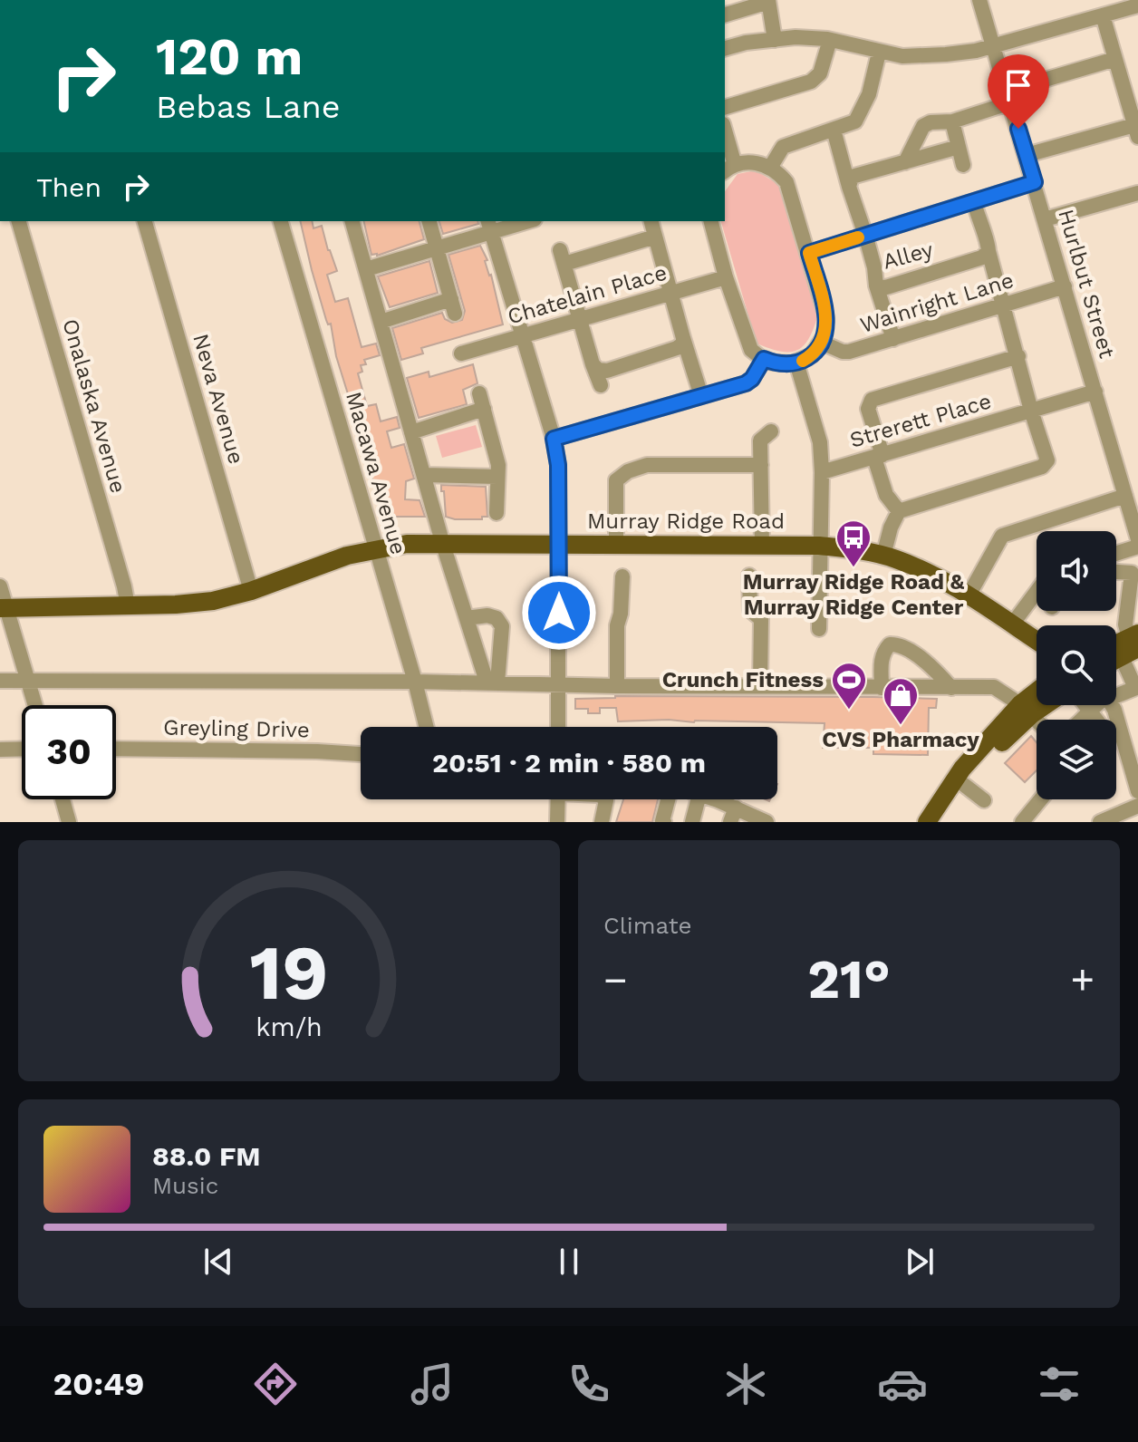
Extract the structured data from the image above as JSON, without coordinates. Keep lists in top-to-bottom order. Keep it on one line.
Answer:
{"streets":{"main road":["Murray Ridge Road"],"street":["Alley","Hurlbut Street","Chatelain Place","Wainright Lane","Neva Avenue","Onalaska Avenue","Strerett Place","Macawa Avenue","Greyling Drive"]},"crossings":[["Hurlbut Street","Wainright Lane"],["Hurlbut Street","Strerett Place"],["Neva Avenue","Murray Ridge Road"],["Onalaska Avenue","Murray Ridge Road"],["Macawa Avenue","Murray Ridge Road"]],"places":{"bus stop":["Murray Ridge Road & Murray Ridge Center"],"sports":["Crunch Fitness"],"shop":["CVS Pharmacy"]},"page":{"turn":["120 m","Bebas Lane"],"then":"Then","limit":"30","trip":"20:51 · 2 min · 580 m","tile":"Climate","heat":["−","21°","+"],"song":["88.0 FM","Music"],"tabs":"20:49","gauge":["19","km/h"]}}
